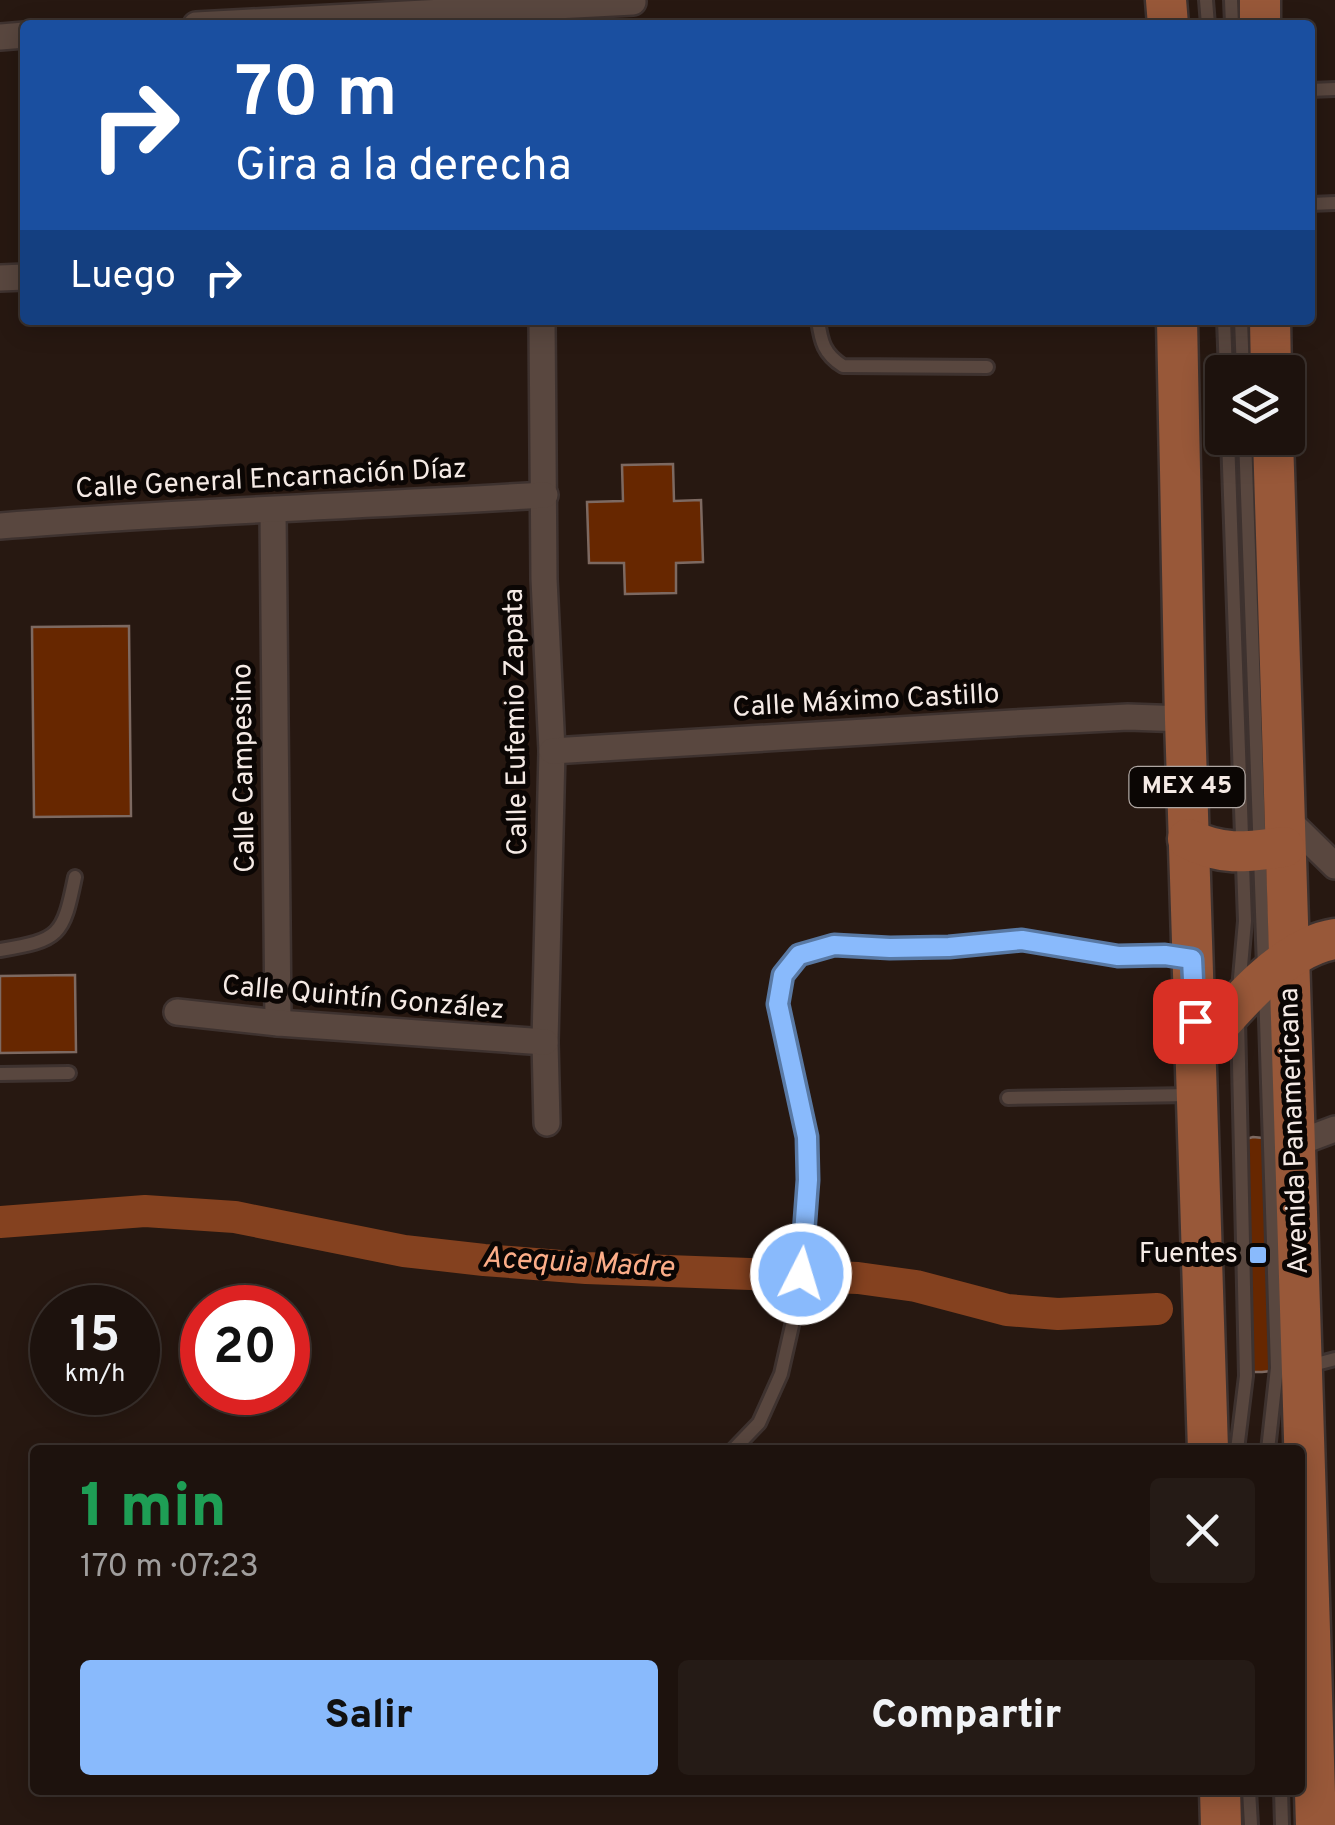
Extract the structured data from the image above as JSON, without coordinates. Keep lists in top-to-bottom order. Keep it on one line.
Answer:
{"streets":{"main road":["MEX 45","Avenida Panamericana"],"street":["Calle General Encarnación Díaz","Calle Máximo Castillo","Calle Eufemio Zapata","Calle Campesino","Calle Quintín González"]},"crossings":[["Calle General Encarnación Díaz","Calle Eufemio Zapata"],["Calle General Encarnación Díaz","Calle Campesino"],["Calle Máximo Castillo","Calle Eufemio Zapata"],["Calle Máximo Castillo","MEX 45"],["Calle Eufemio Zapata","Calle Quintín González"],["Calle Campesino","Calle Quintín González"]],"water":["Acequia Madre"],"places":{"transit":["Fuentes"]},"page":{"turn":["70 m","Gira a la derecha"],"then":"Luego","speed":"15 km/h","limit":"20","heading":["1 min","170 m · 07:23"],"buttons":["Salir","Compartir"]}}
